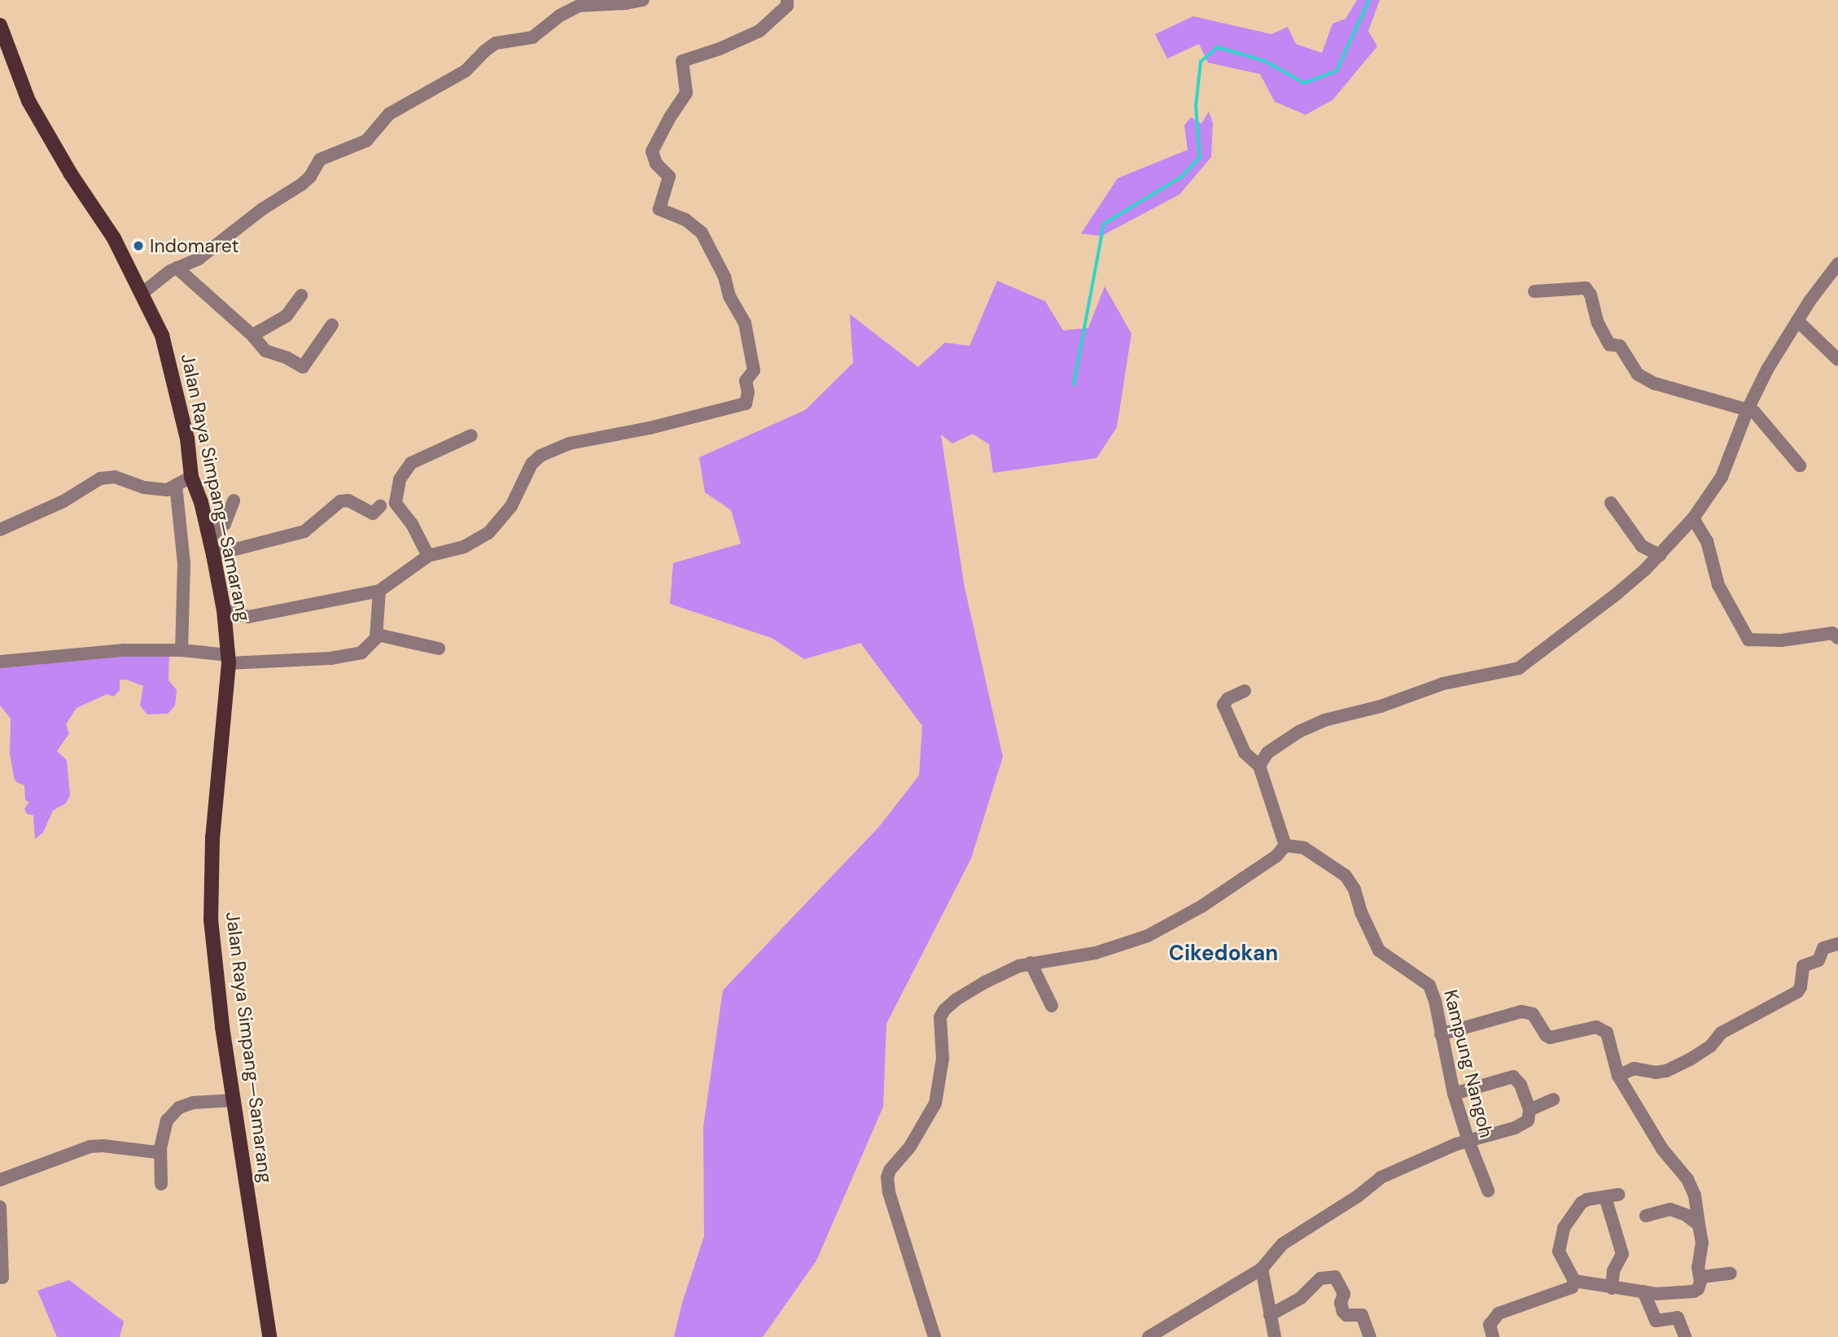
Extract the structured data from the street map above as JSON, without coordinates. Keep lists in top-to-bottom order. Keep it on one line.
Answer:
{"streets":{"main road":["Jalan Raya Simpang—Samarang"],"street":["Kampung Nangoh"]},"districts":["Cikedokan"],"places":["Indomaret"]}
